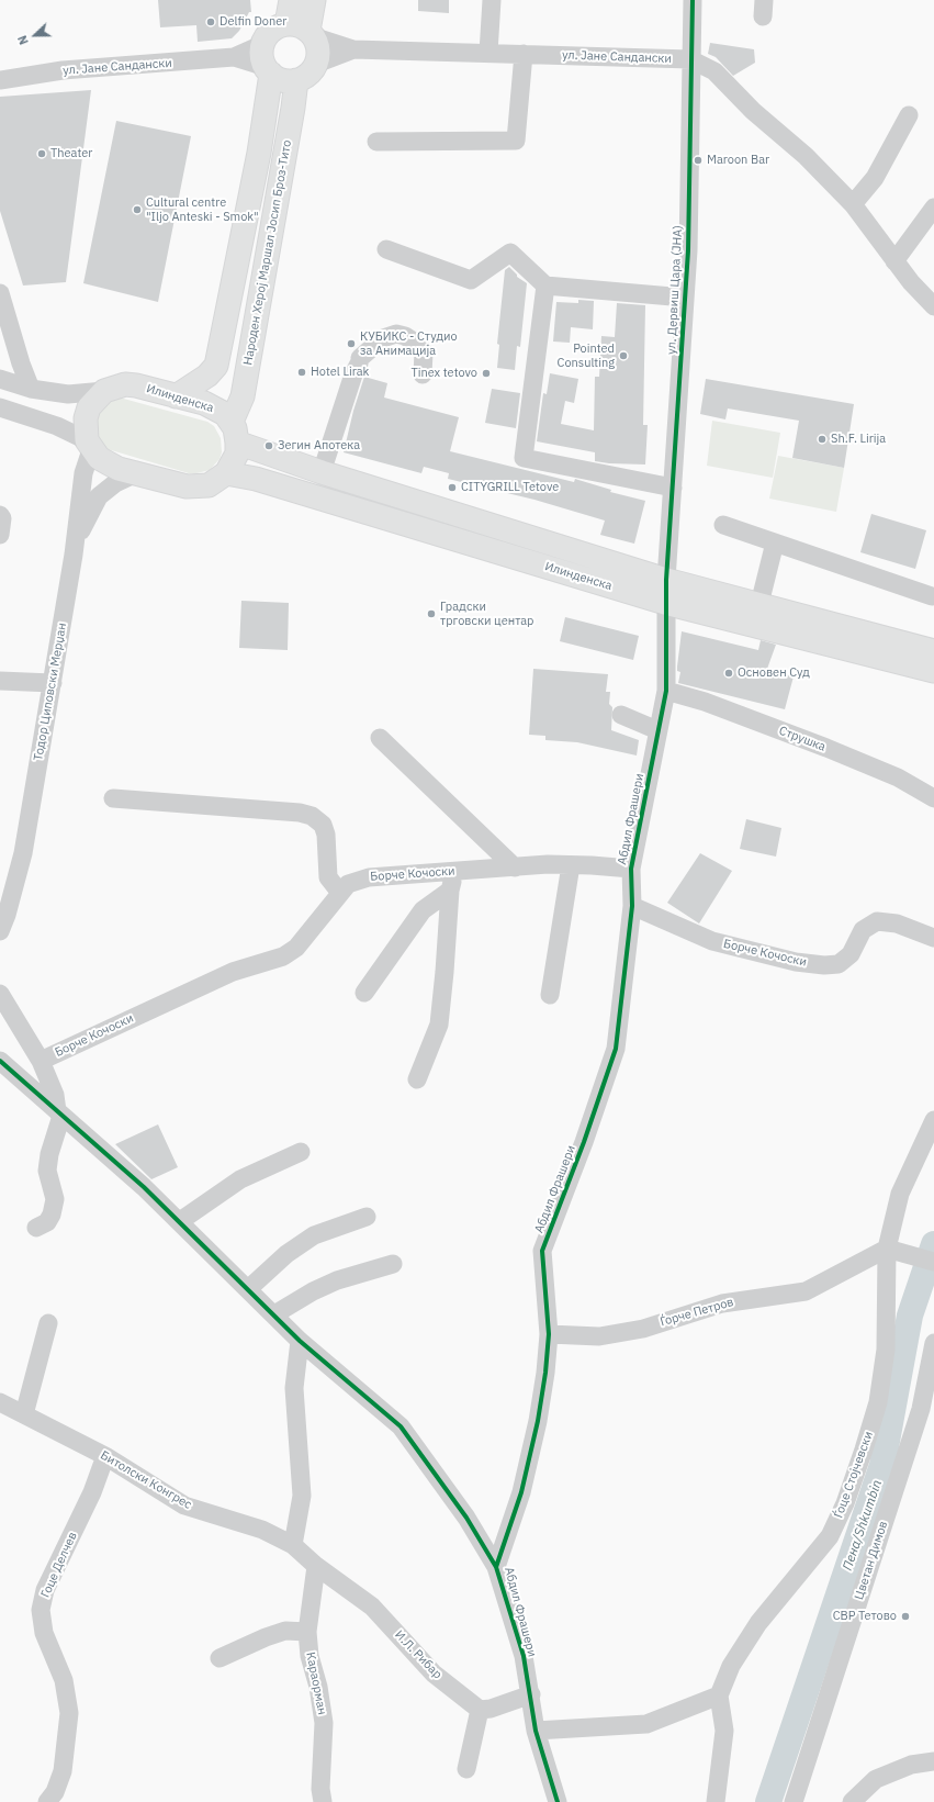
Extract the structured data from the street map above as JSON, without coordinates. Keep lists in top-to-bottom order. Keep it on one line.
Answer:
{"streets":{"main road":["Народен Херој Маршал Јосип Броз-Тито","Илинденска"],"street":["ул. Јане Сандански","ул. Дервиш Цара (ЈНА)","Тодор Циповски Мерџан","Струшка","Абдил Фрашери","Борче Кочоски","Ѓорче Петров","Ѓоце Стојчевски","Битолски Конгрес","Цветан Димов","Гоце Делчев","И.Л. Рибар","Караорман"]},"crossings":[["ул. Јане Сандански","ул. Дервиш Цара (ЈНА)"],["Народен Херој Маршал Јосип Броз-Тито","Илинденска"],["Народен Херој Маршал Јосип Броз-Тито","Тодор Циповски Мерџан"],["ул. Дервиш Цара (ЈНА)","Илинденска"],["ул. Дервиш Цара (ЈНА)","Абдил Фрашери"],["Илинденска","Тодор Циповски Мерџан"],["Илинденска","Абдил Фрашери"],["Струшка","Абдил Фрашери"],["Абдил Фрашери","Борче Кочоски"],["Абдил Фрашери","Ѓорче Петров"],["Ѓорче Петров","Ѓоце Стојчевски"],["Битолски Конгрес","Гоце Делчев"],["Битолски Конгрес","И.Л. Рибар"],["Битолски Конгрес","Караорман"],["И.Л. Рибар","Караорман"]],"water":["Пена/Shkumbin"],"places":["Delfin Doner","Theater","Maroon Bar","Cultural centre \"Iljo Anteski - Smok\"","КУБИКС - Студио за Анимација","Pointed Consulting","Hotel Lirak","Tinex tetovo","Sh.F. Lirija","Зегин Апотека","CITYGRILL Tetove","Градски трговски центар","Основен Суд","СВР Тетово"],"north":"left"}
